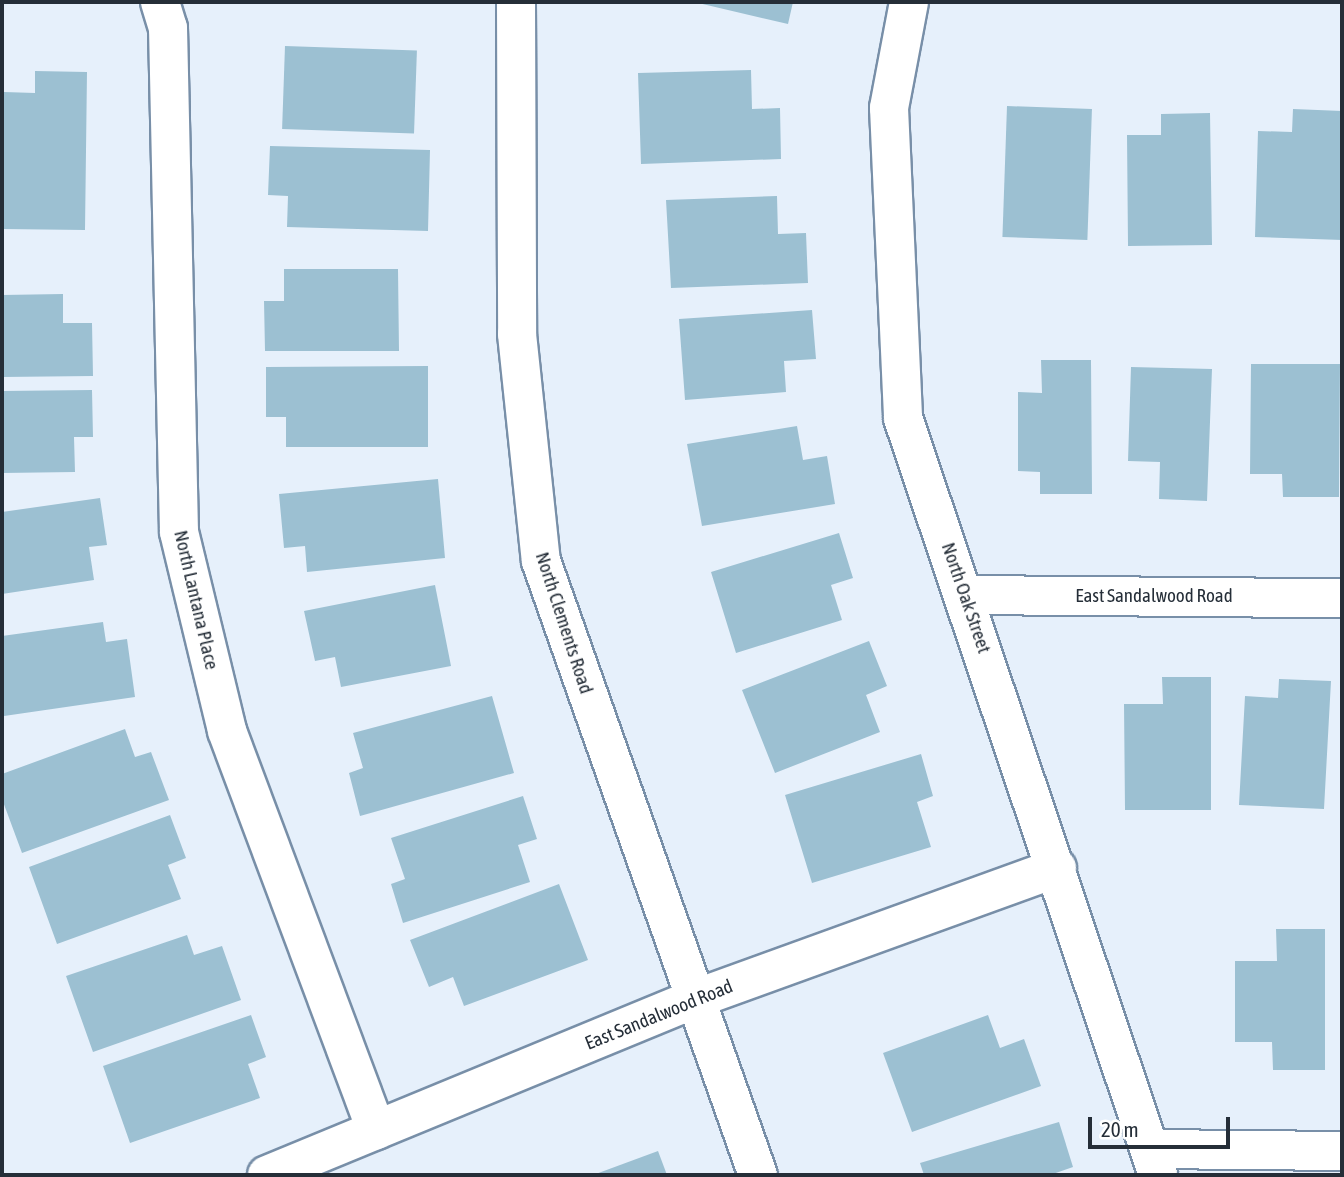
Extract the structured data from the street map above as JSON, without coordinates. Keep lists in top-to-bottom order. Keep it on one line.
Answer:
{"streets":{"street":["East Sandalwood Road","North Oak Street","North Lantana Place","North Clements Road"]},"crossings":[["East Sandalwood Road","North Oak Street"],["East Sandalwood Road","North Lantana Place"],["East Sandalwood Road","North Clements Road"]],"scale_bar":"20 m"}
